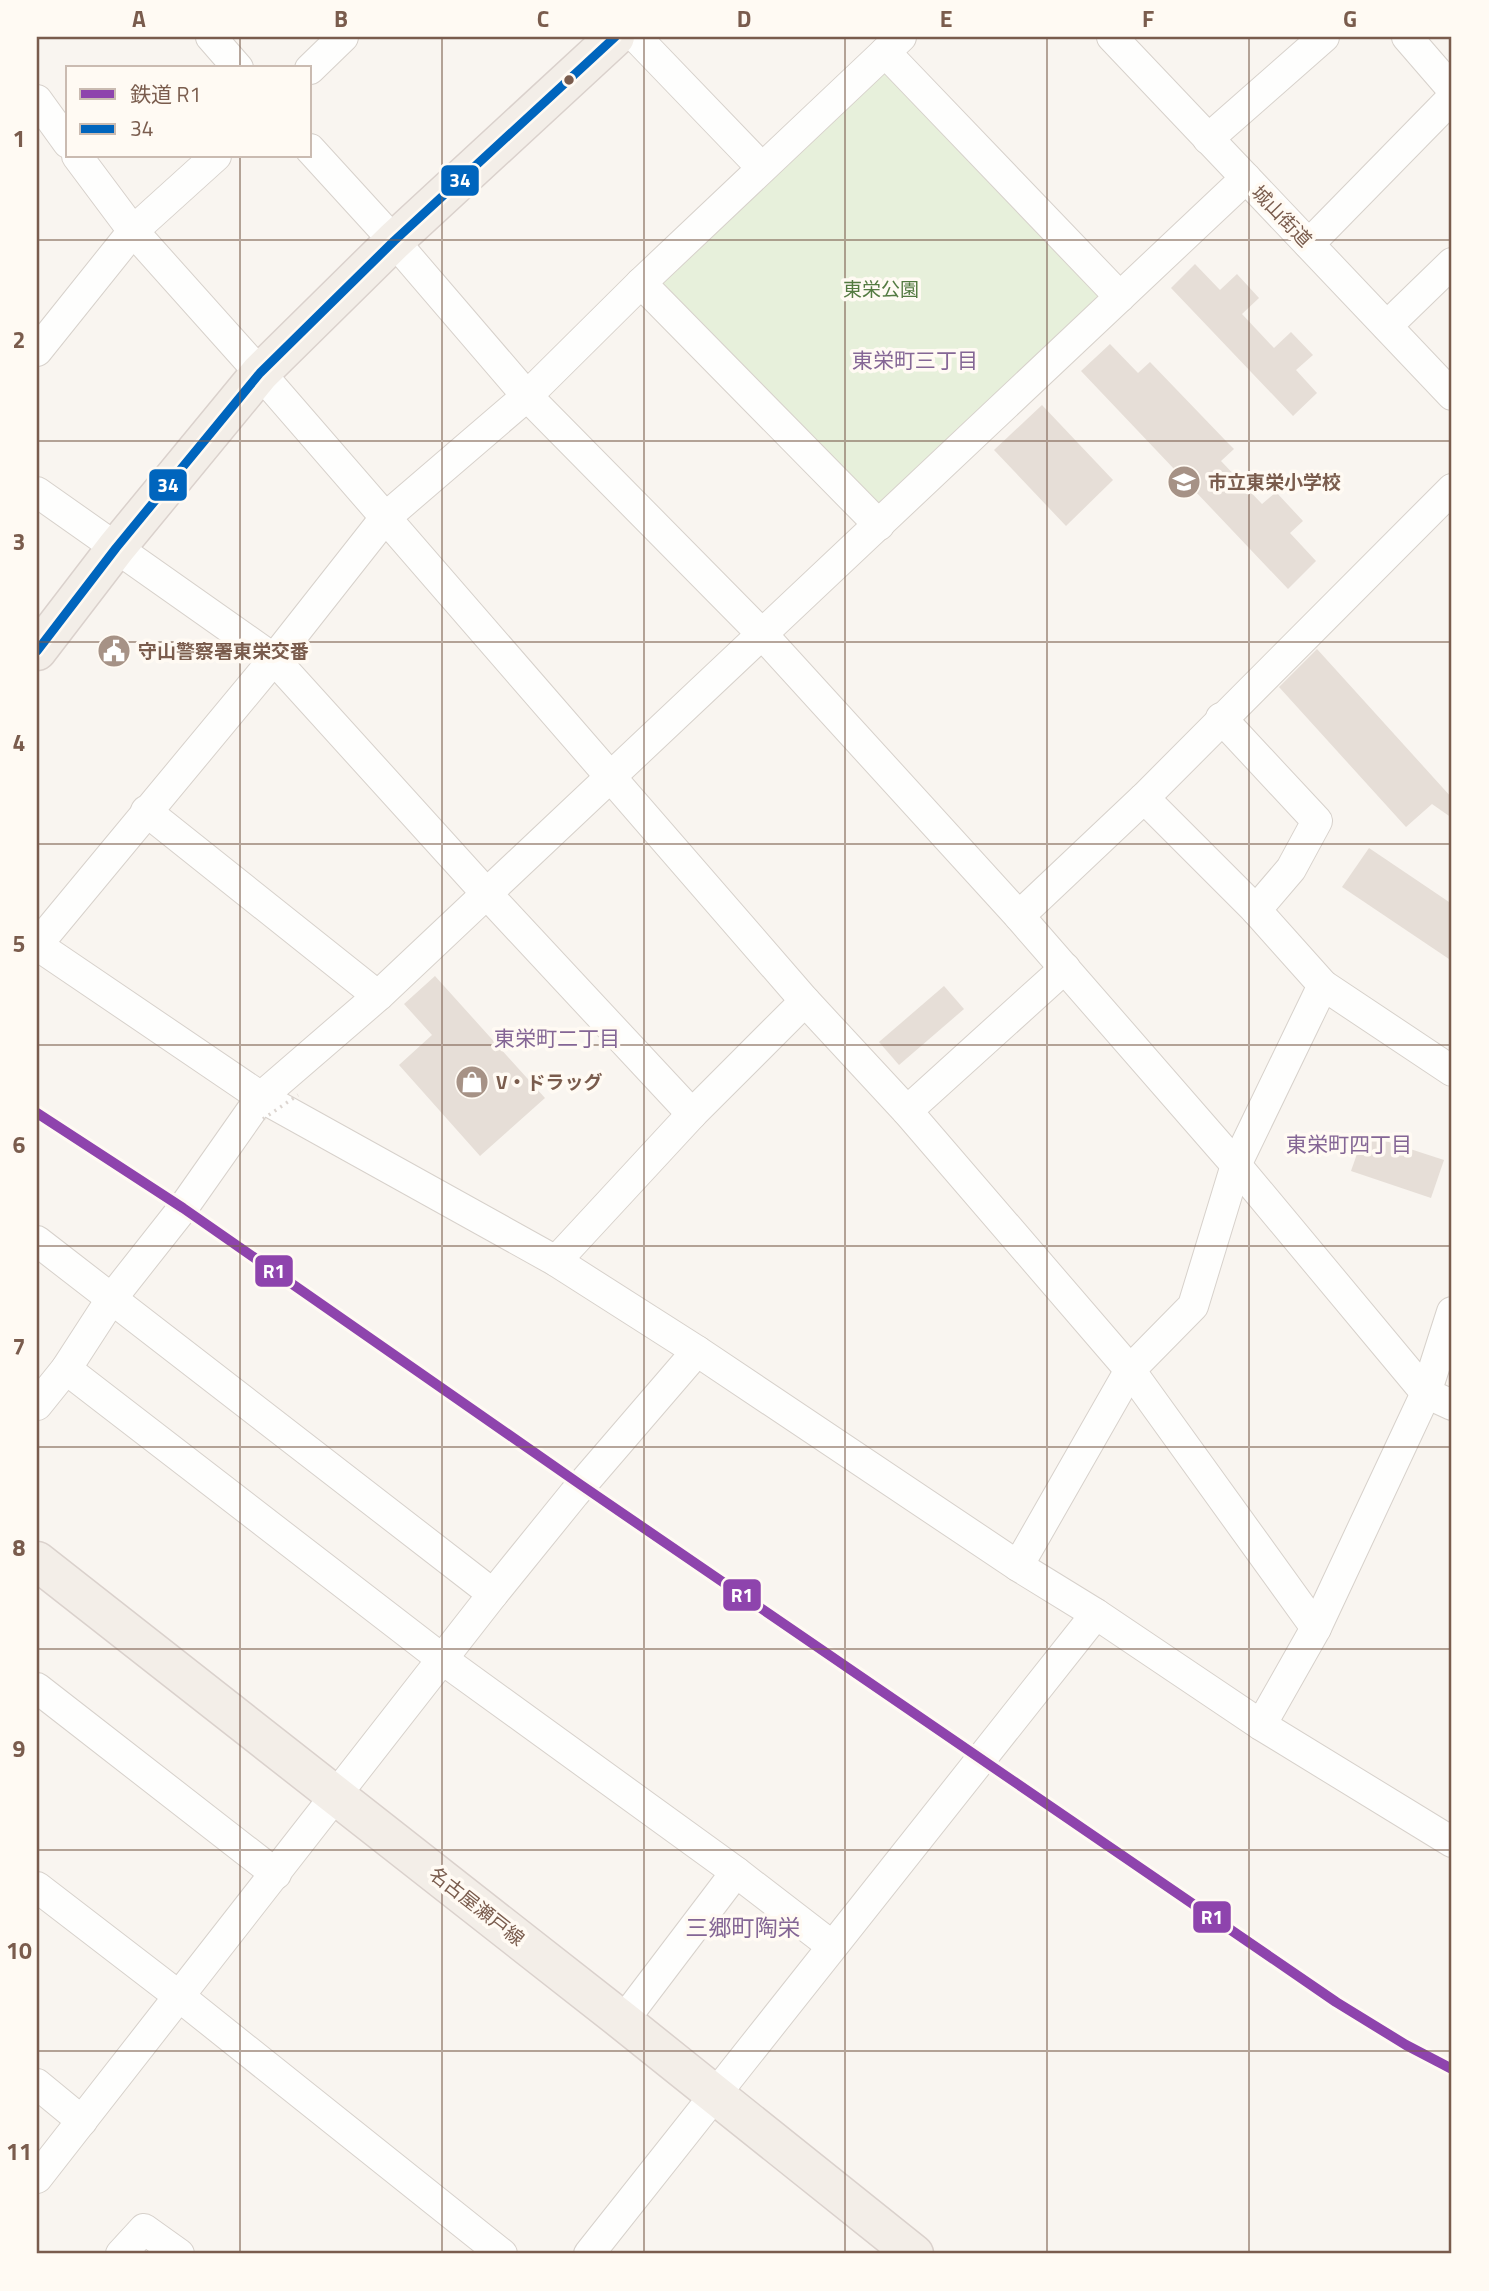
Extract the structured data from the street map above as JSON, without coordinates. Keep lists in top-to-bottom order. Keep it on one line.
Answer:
{"streets":{"main road":["名古屋瀬戸線"],"street":["城山街道"]},"districts":["東栄町三丁目","東栄町二丁目","東栄町四丁目","三郷町陶栄"],"parks":["東栄公園"],"places":{"school or university":["市立東栄小学校"],"public building":["守山警察署東栄交番"],"shop":["V・ドラッグ"]},"lines":["transit line 34","rail line R1"],"legend":["鉄道 R1","34"],"grid":{"columns":["A","B","C","D","E","F","G"],"rows":["1","2","3","4","5","6","7","8","9","10","11"]}}
